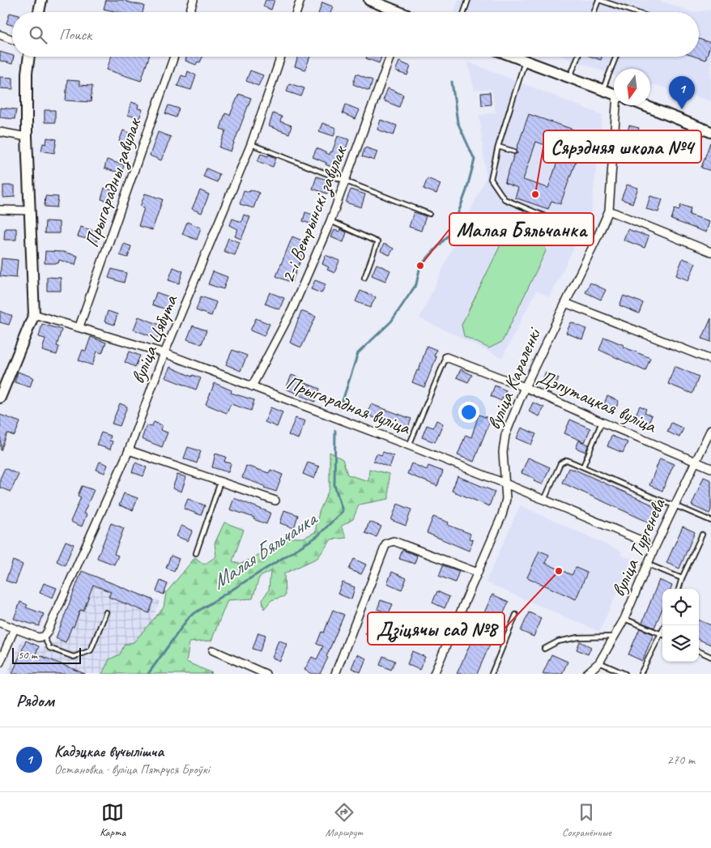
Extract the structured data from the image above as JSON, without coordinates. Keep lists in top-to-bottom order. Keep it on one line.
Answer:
{"streets":{"street":["Прыгарадны завулак","2-і Ветрынскі завулак","вуліца Цябута","вуліца Караленкі","Дэпутацкая вуліца","Прыгарадная вуліца","вуліца Тургенева"]},"crossings":[["Прыгарадны завулак","Прыгарадная вуліца"],["2-і Ветрынскі завулак","Прыгарадная вуліца"],["вуліца Цябута","Прыгарадная вуліца"],["вуліца Караленкі","Дэпутацкая вуліца"],["вуліца Караленкі","Прыгарадная вуліца"],["Дэпутацкая вуліца","вуліца Тургенева"]],"water":["Малая Бяльчанка"],"places":["Сярэдняя школа №4","Малая Бяльчанка","Дзіцячы сад №8"],"scale_bar":"50 m","north":"bottom","page":{"search":"Поиск","pins":"1","scale":"50 m","heading":"Рядом","list":[{"mark":"1","name":"Кадэцкае вучылішча","note":"Остановка · вуліца Пятруся Броўкі","value":"270 m"}],"nav":["Карта","Маршрут","Сохранённые"]}}
